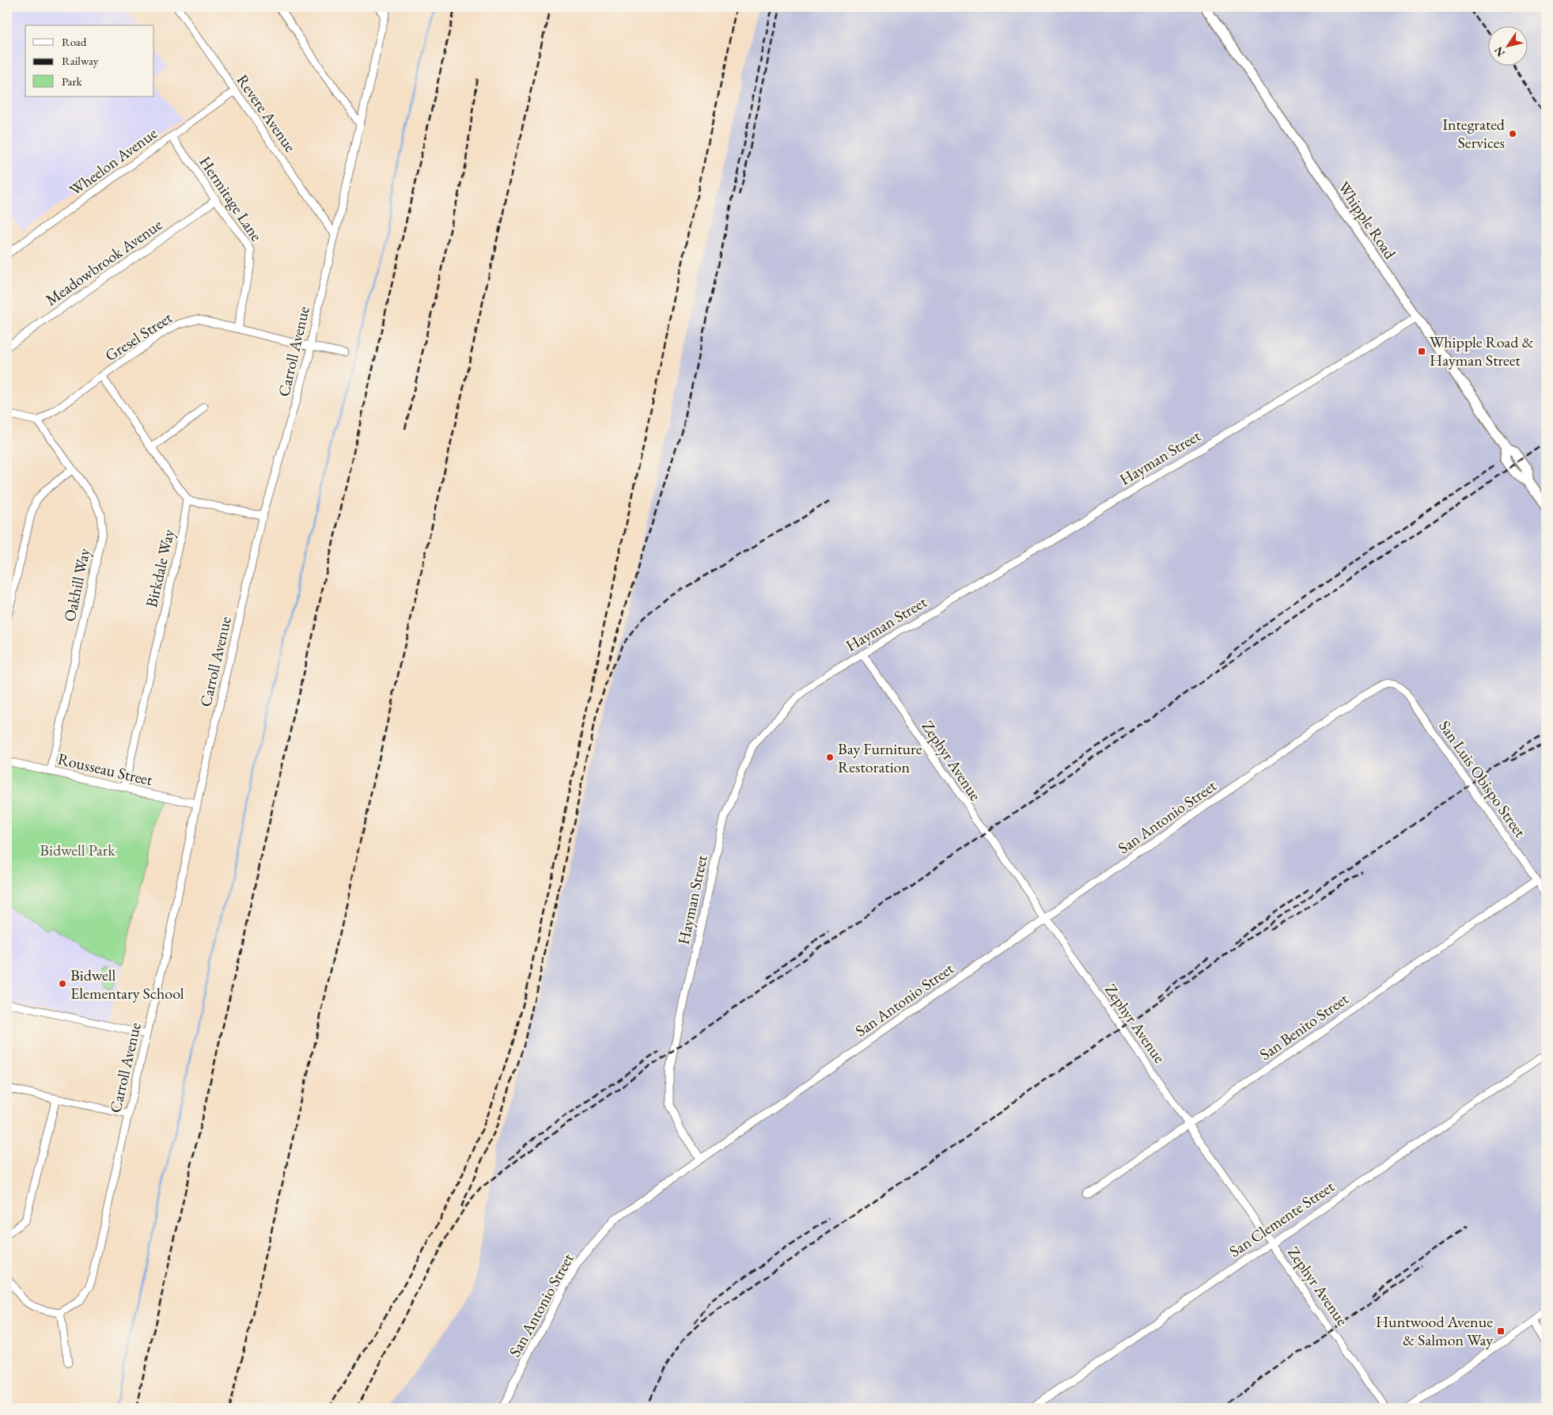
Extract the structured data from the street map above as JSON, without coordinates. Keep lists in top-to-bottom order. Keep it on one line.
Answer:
{"streets":{"main road":["Whipple Road"],"street":["Revere Avenue","Wheelon Avenue","Hermitage Lane","Meadowbrook Avenue","Gresel Street","Carroll Avenue","Hayman Street","Birkdale Way","Oakhill Way","Zephyr Avenue","Rousseau Street","San Luis Obispo Street","San Antonio Street","San Benito Street","San Clemente Street"]},"crossings":[["Revere Avenue","Wheelon Avenue"],["Revere Avenue","Carroll Avenue"],["Wheelon Avenue","Hermitage Lane"],["Hermitage Lane","Meadowbrook Avenue"],["Hermitage Lane","Gresel Street"],["Whipple Road","Hayman Street"],["Gresel Street","Carroll Avenue"],["Gresel Street","Oakhill Way"],["Carroll Avenue","Rousseau Street"],["Hayman Street","Zephyr Avenue"],["Hayman Street","San Antonio Street"],["Birkdale Way","Rousseau Street"],["Oakhill Way","Rousseau Street"],["Zephyr Avenue","San Antonio Street"],["Zephyr Avenue","San Benito Street"],["Zephyr Avenue","San Clemente Street"],["San Luis Obispo Street","San Antonio Street"],["San Luis Obispo Street","San Benito Street"]],"parks":["Bidwell Park"],"places":{"other":["Integrated Services","Bay Furniture Restoration","Bidwell Elementary School"],"transit":["Whipple Road & Hayman Street","Huntwood Avenue & Salmon Way"]},"legend":["Road","Railway","Park"],"north":"bottom left"}
